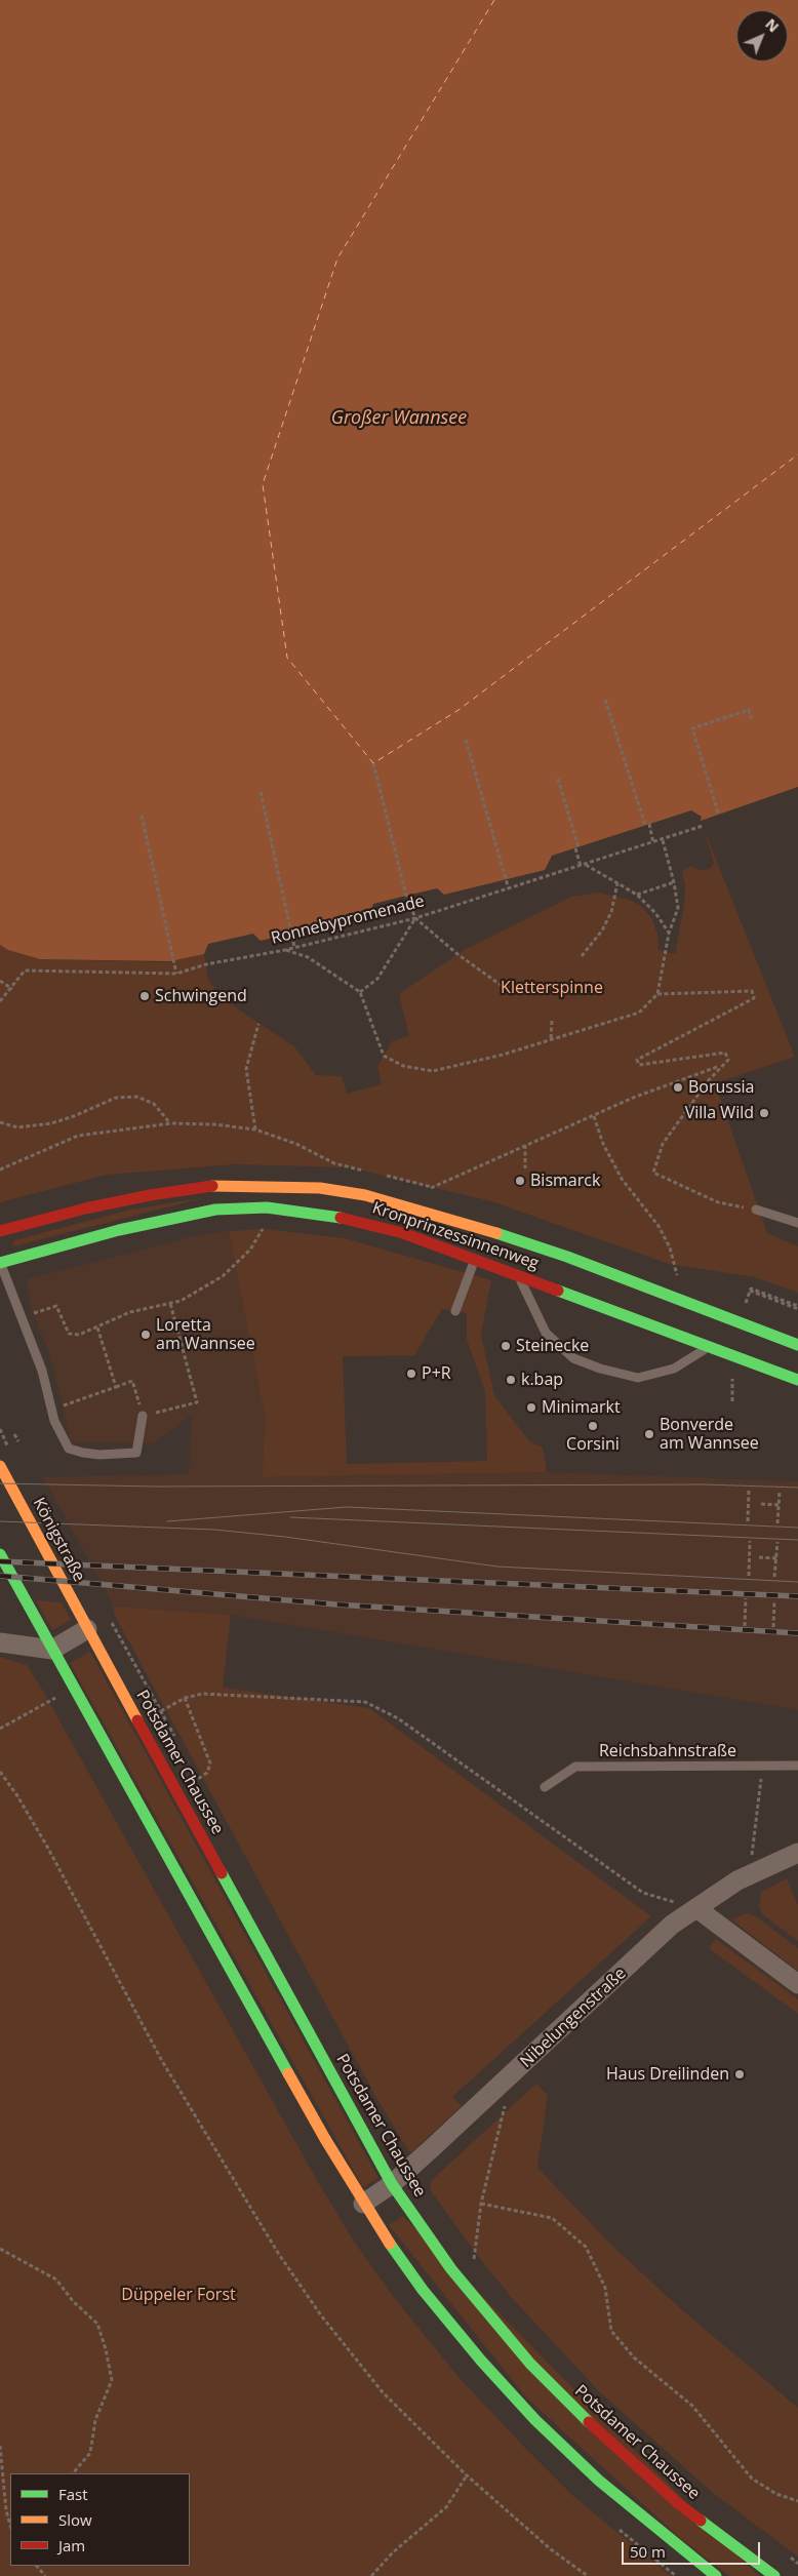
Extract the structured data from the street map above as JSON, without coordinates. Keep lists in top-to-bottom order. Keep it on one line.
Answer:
{"streets":{"main road":["Kronprinzessinnenweg","Königstraße","Potsdamer Chaussee"],"street":["Nibelungenstraße"],"lane":["Reichsbahnstraße"],"path":["Ronnebypromenade"]},"crossings":[["Königstraße","Potsdamer Chaussee"],["Potsdamer Chaussee","Nibelungenstraße"]],"water":["Großer Wannsee"],"parks":["Kletterspinne","Düppeler Forst"],"places":["Schwingend","Borussia","Villa Wild","Bismarck","Loretta am Wannsee","Steinecke","P+R","k.bap","Minimarkt","Corsini","Bonverde am Wannsee","Haus Dreilinden"],"legend":["Fast","Slow","Jam"],"scale_bar":"50 m","north":"top right"}
